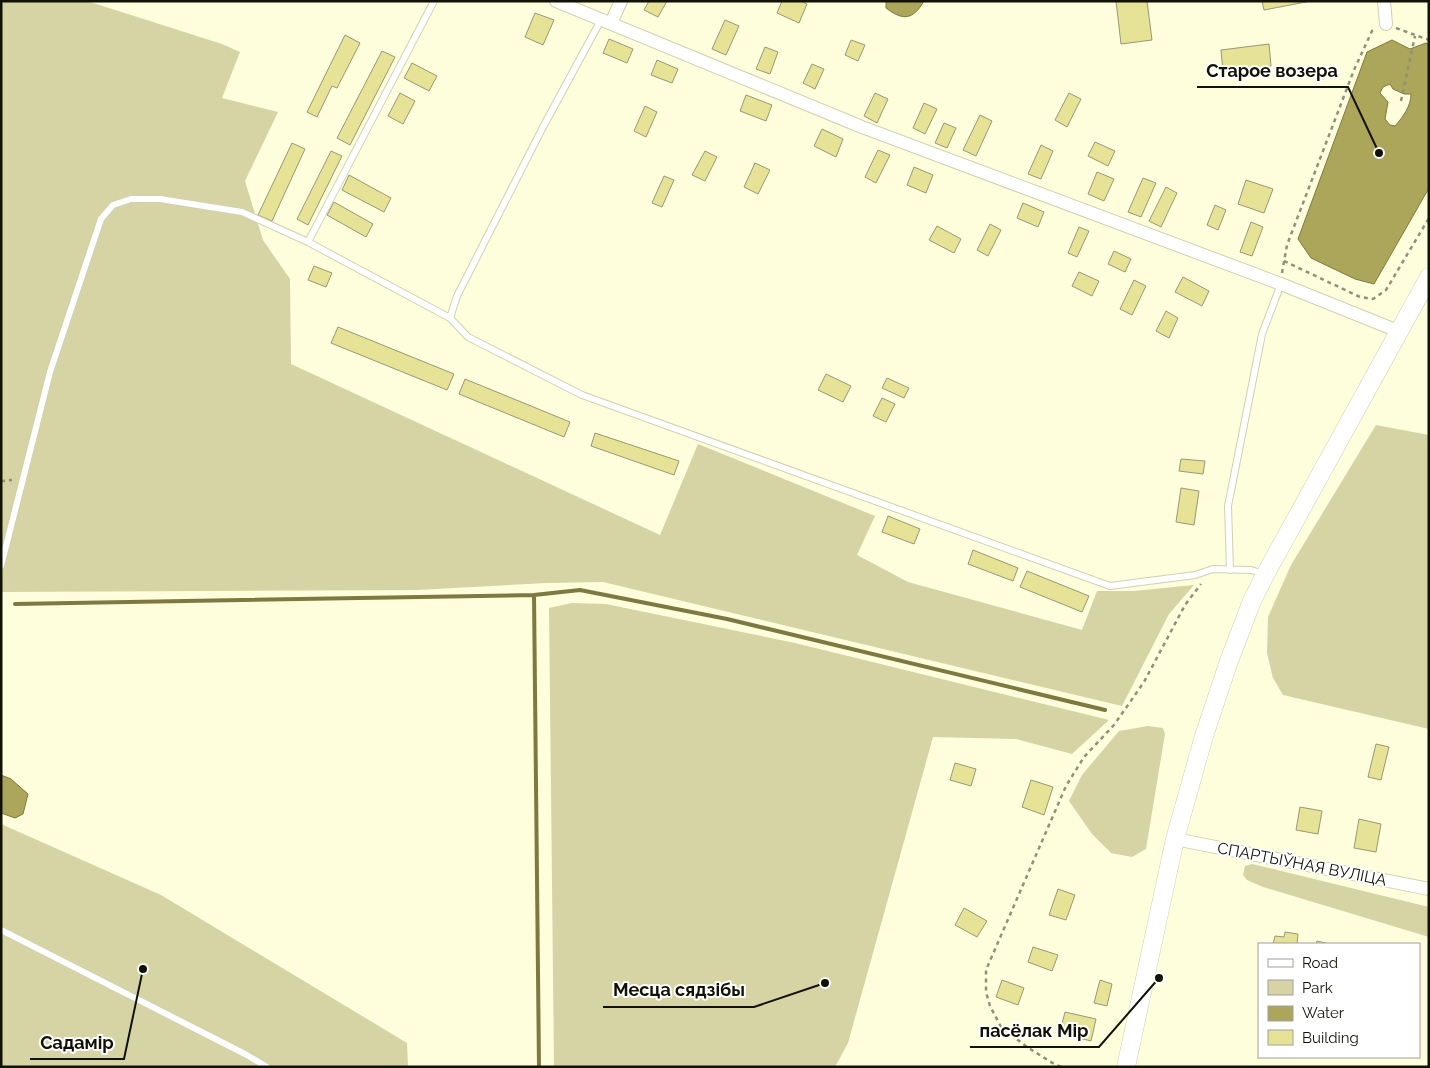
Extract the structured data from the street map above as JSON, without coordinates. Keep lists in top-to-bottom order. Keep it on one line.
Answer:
{"streets":{"street":["СПАРТЫЎНАЯ ВУЛІЦА"]},"places":["Старое возера","Садамір","пасёлак Мір","Месца сядзібы"],"legend":["Road","Park","Water","Building"]}
